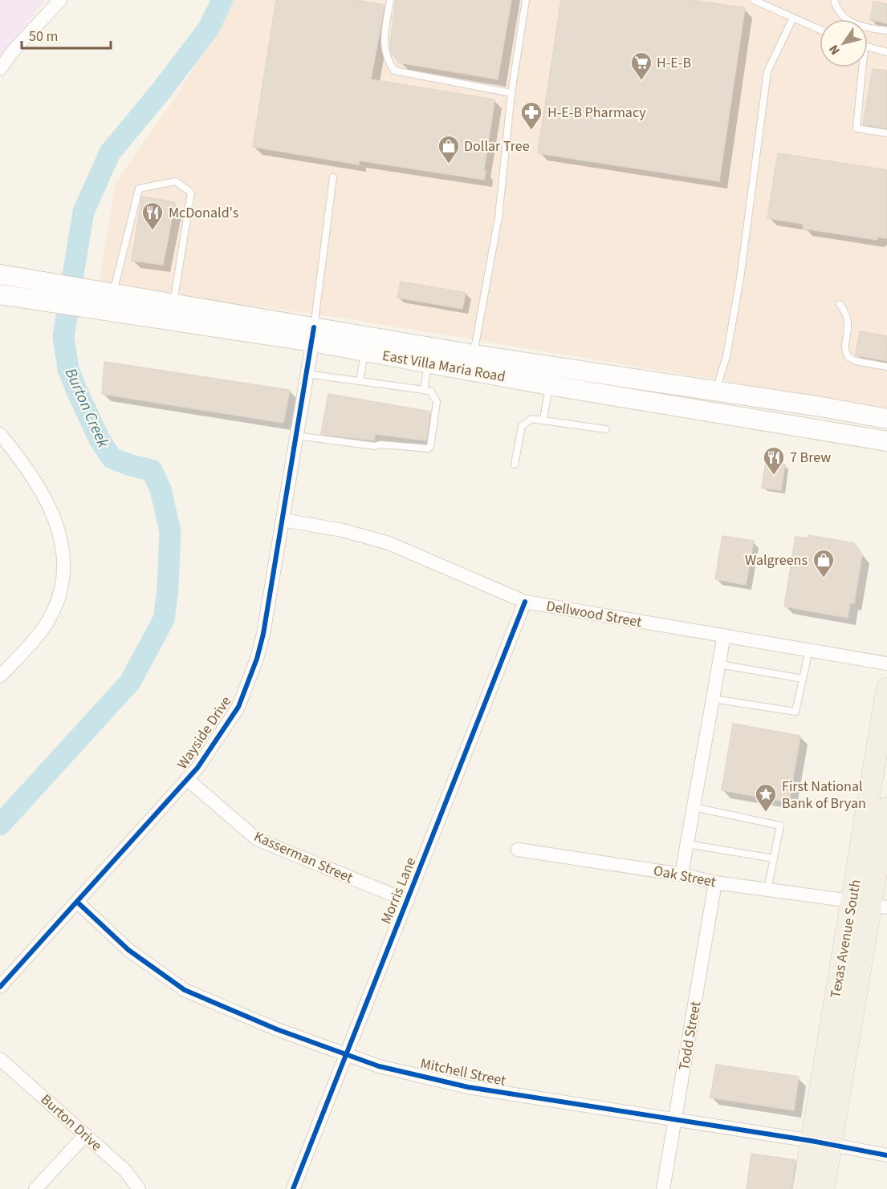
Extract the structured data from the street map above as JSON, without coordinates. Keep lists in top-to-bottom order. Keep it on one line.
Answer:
{"streets":{"main road":["East Villa Maria Road","Texas Avenue South"],"street":["Dellwood Street","Wayside Drive","Kasserman Street","Oak Street","Morris Lane","Todd Street","Mitchell Street","Burton Drive"]},"crossings":[["East Villa Maria Road","Wayside Drive"],["Dellwood Street","Wayside Drive"],["Dellwood Street","Morris Lane"],["Wayside Drive","Kasserman Street"],["Wayside Drive","Mitchell Street"],["Kasserman Street","Morris Lane"],["Oak Street","Texas Avenue South"],["Oak Street","Todd Street"],["Morris Lane","Mitchell Street"],["Texas Avenue South","Mitchell Street"],["Todd Street","Mitchell Street"]],"water":["Burton Creek"],"places":{"supermarket":["H-E-B"],"pharmacy":["H-E-B Pharmacy"],"shop":["Dollar Tree","Walgreens"],"restaurant":["McDonald's","7 Brew"],"place":["First National Bank of Bryan"]},"scale_bar":"50 m","north":"bottom left"}
